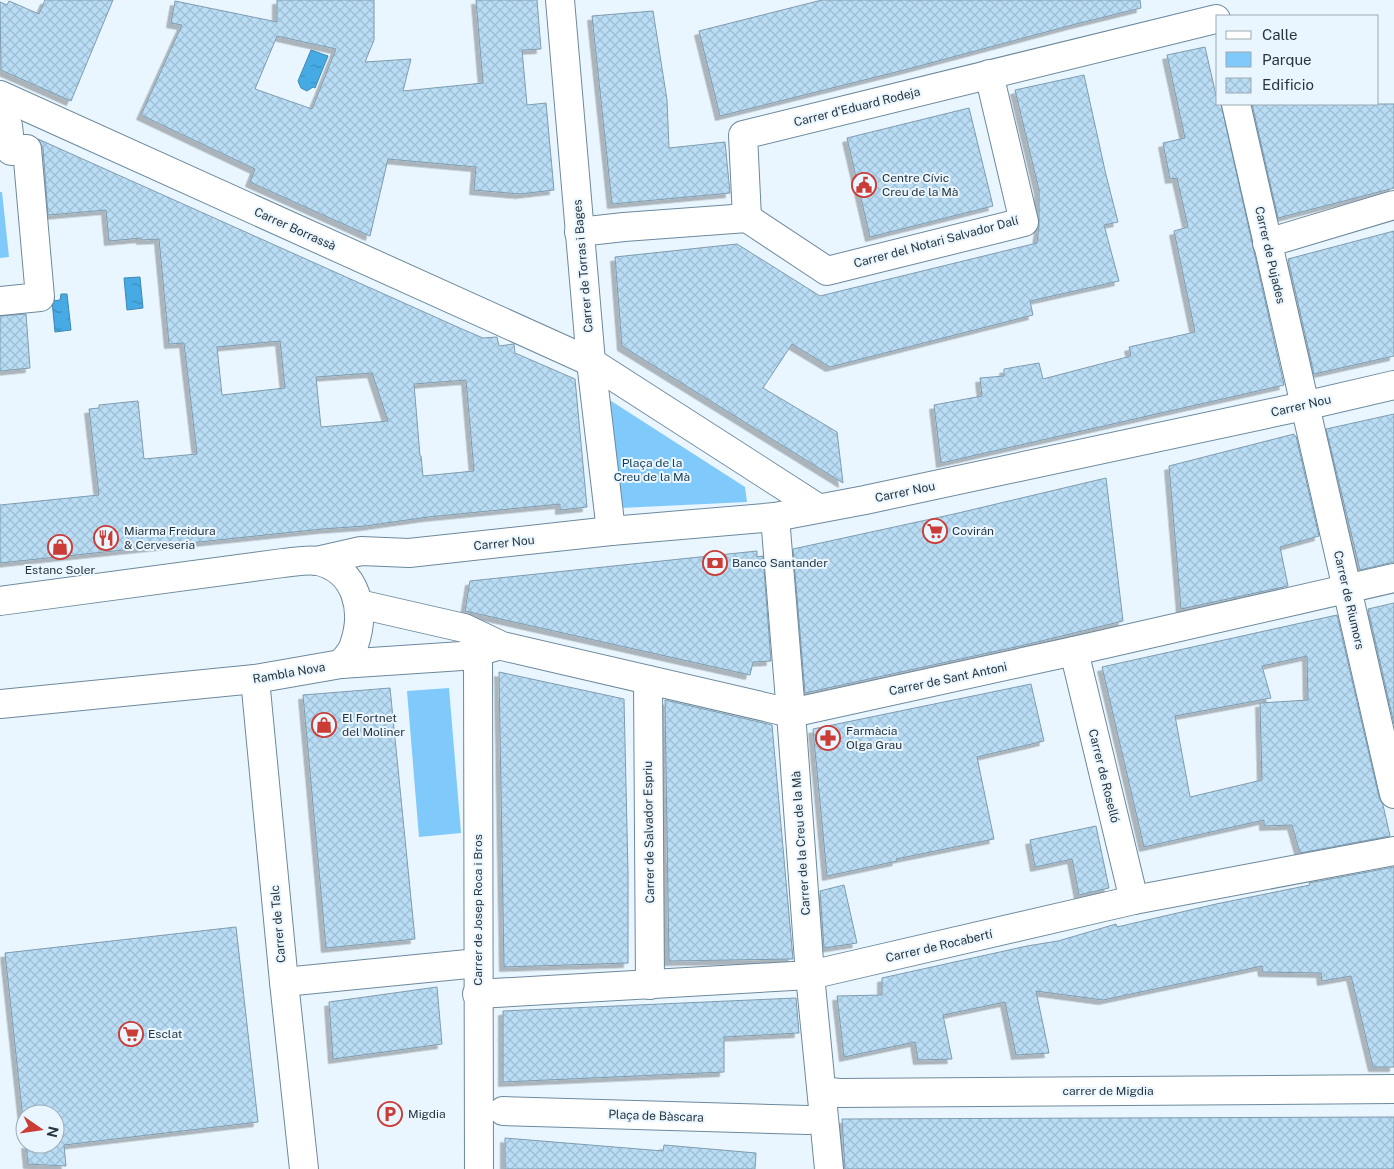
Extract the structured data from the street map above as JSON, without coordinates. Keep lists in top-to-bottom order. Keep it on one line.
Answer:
{"streets":{"street":["Carrer d'Eduard Rodeja","Carrer Borrassà","Carrer del Notari Salvador Dalí","Carrer de Pujades","Carrer de Torras i Bages","Carrer Nou","Carrer de Riumors","Rambla Nova","Carrer de Sant Antoni","Carrer de Roselló","Carrer de Salvador Espriu","Carrer de la Creu de la Mà","Carrer de Josep Roca i Bros","Carrer de Talc","Carrer de Rocabertí","carrer de Migdia","Plaça de Bàscara"]},"crossings":[["Carrer d'Eduard Rodeja","Carrer del Notari Salvador Dalí"],["Carrer Borrassà","Carrer de Torras i Bages"],["Carrer de Pujades","Carrer Nou"],["Carrer de Pujades","Carrer de Riumors"],["Carrer de Torras i Bages","Carrer Nou"],["Carrer Nou","Carrer de Riumors"],["Carrer Nou","Rambla Nova"],["Carrer Nou","Carrer de Sant Antoni"],["Carrer Nou","Carrer de la Creu de la Mà"],["Carrer de Riumors","Carrer de Sant Antoni"],["Rambla Nova","Carrer de Sant Antoni"],["Rambla Nova","Carrer de Talc"],["Carrer de Sant Antoni","Carrer de Roselló"],["Carrer de Sant Antoni","Carrer de Salvador Espriu"],["Carrer de Sant Antoni","Carrer de la Creu de la Mà"],["Carrer de Sant Antoni","Carrer de Josep Roca i Bros"],["Carrer de Roselló","Carrer de Rocabertí"],["Carrer de Salvador Espriu","Carrer de Rocabertí"],["Carrer de la Creu de la Mà","Carrer de Rocabertí"],["Carrer de la Creu de la Mà","carrer de Migdia"],["Carrer de Josep Roca i Bros","Carrer de Rocabertí"]],"parks":["Plaça de la Creu de la Mà"],"places":{"public building":["Centre Cívic Creu de la Mà"],"supermarket":["Covirán","Esclat"],"restaurant":["Miarma Freidura & Cerveseria"],"shop":["Estanc Soler","El Fortnet del Moliner"],"bank":["Banco Santander"],"pharmacy":["Farmàcia Olga Grau"],"parking":["Migdia"]},"legend":["Calle","Parque","Edificio"],"north":"right"}
